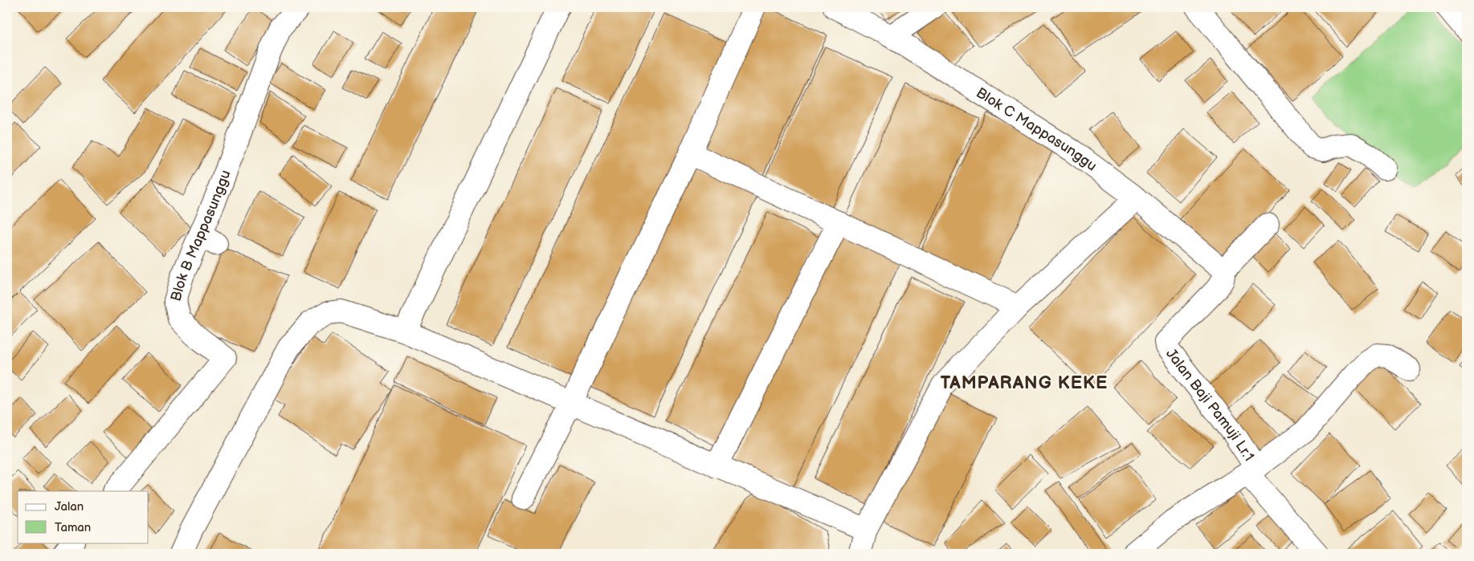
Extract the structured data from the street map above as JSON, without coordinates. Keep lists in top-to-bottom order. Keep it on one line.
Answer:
{"streets":{"street":["Blok C Mappasunggu","Blok B Mappasunggu","Jalan Baji Pamuji Lr.1"]},"crossings":[["Blok C Mappasunggu","Jalan Baji Pamuji Lr.1"]],"districts":["TAMPARANG KEKE"],"legend":["Jalan","Taman"]}
